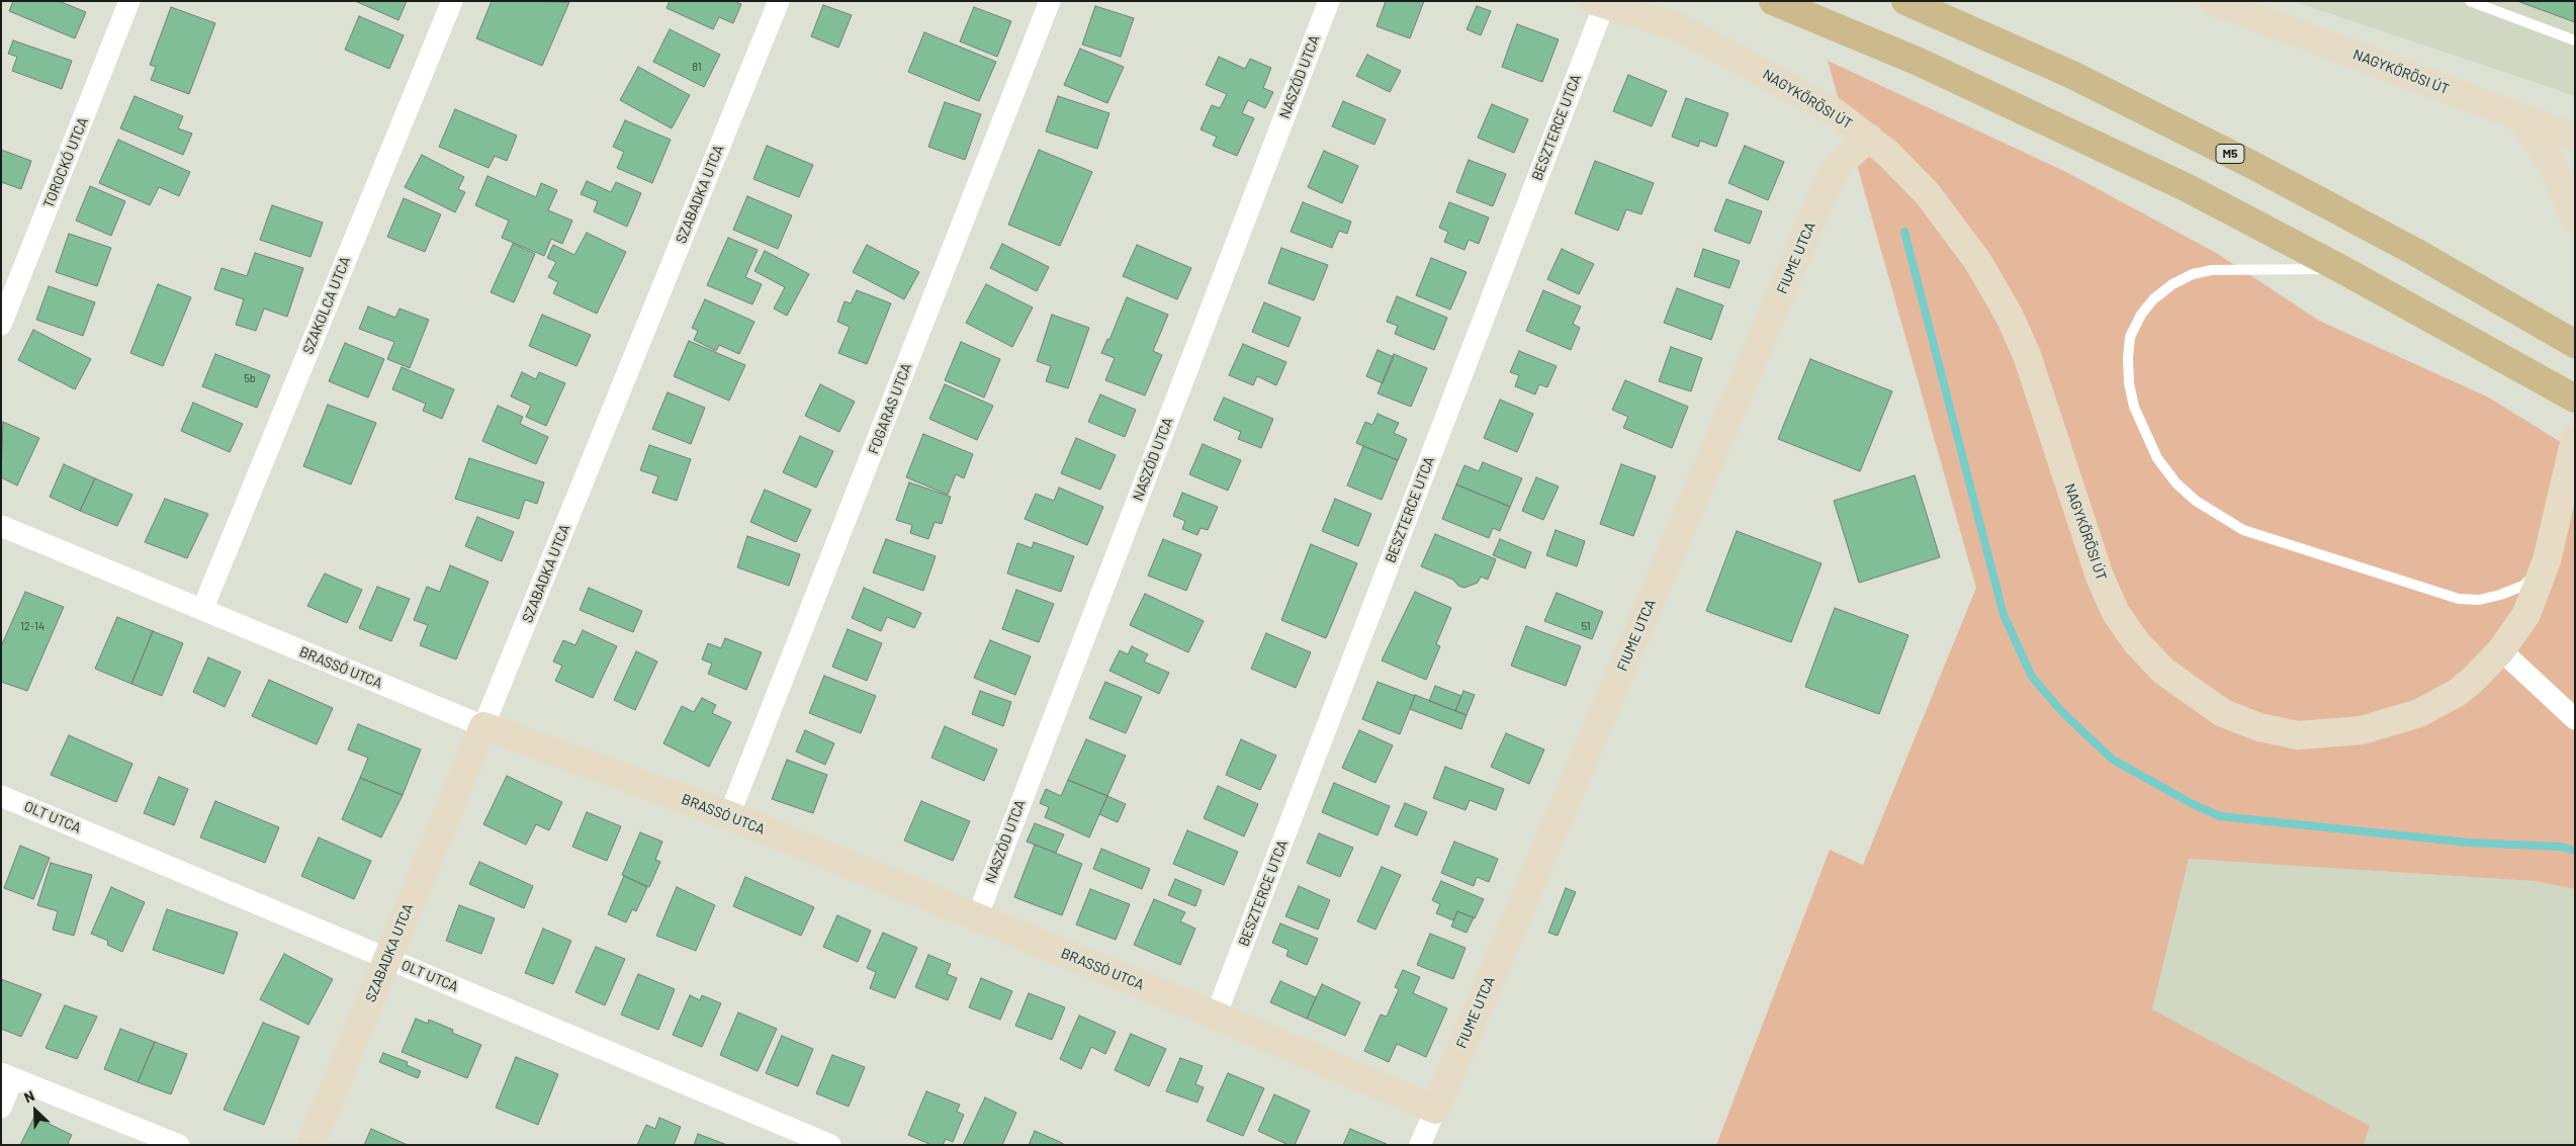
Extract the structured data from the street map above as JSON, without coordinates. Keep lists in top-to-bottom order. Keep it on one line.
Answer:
{"streets":{"main road":["M5"],"street":["NAGYKŐRÖSI ÚT","NASZÓD UTCA","BESZTERCE UTCA","TOROCKÓ UTCA","SZABADKA UTCA","FIUME UTCA","SZAKOLCA UTCA","FOGARAS UTCA","BRASSÓ UTCA","OLT UTCA"]},"crossings":[["NAGYKŐRÖSI ÚT","BESZTERCE UTCA"],["NAGYKŐRÖSI ÚT","FIUME UTCA"],["NASZÓD UTCA","BRASSÓ UTCA"],["BESZTERCE UTCA","BRASSÓ UTCA"],["SZABADKA UTCA","BRASSÓ UTCA"],["SZABADKA UTCA","OLT UTCA"],["FIUME UTCA","BRASSÓ UTCA"],["SZAKOLCA UTCA","BRASSÓ UTCA"],["FOGARAS UTCA","BRASSÓ UTCA"]],"house_numbers":["81","5b","12-14","51"],"north":"top left"}
